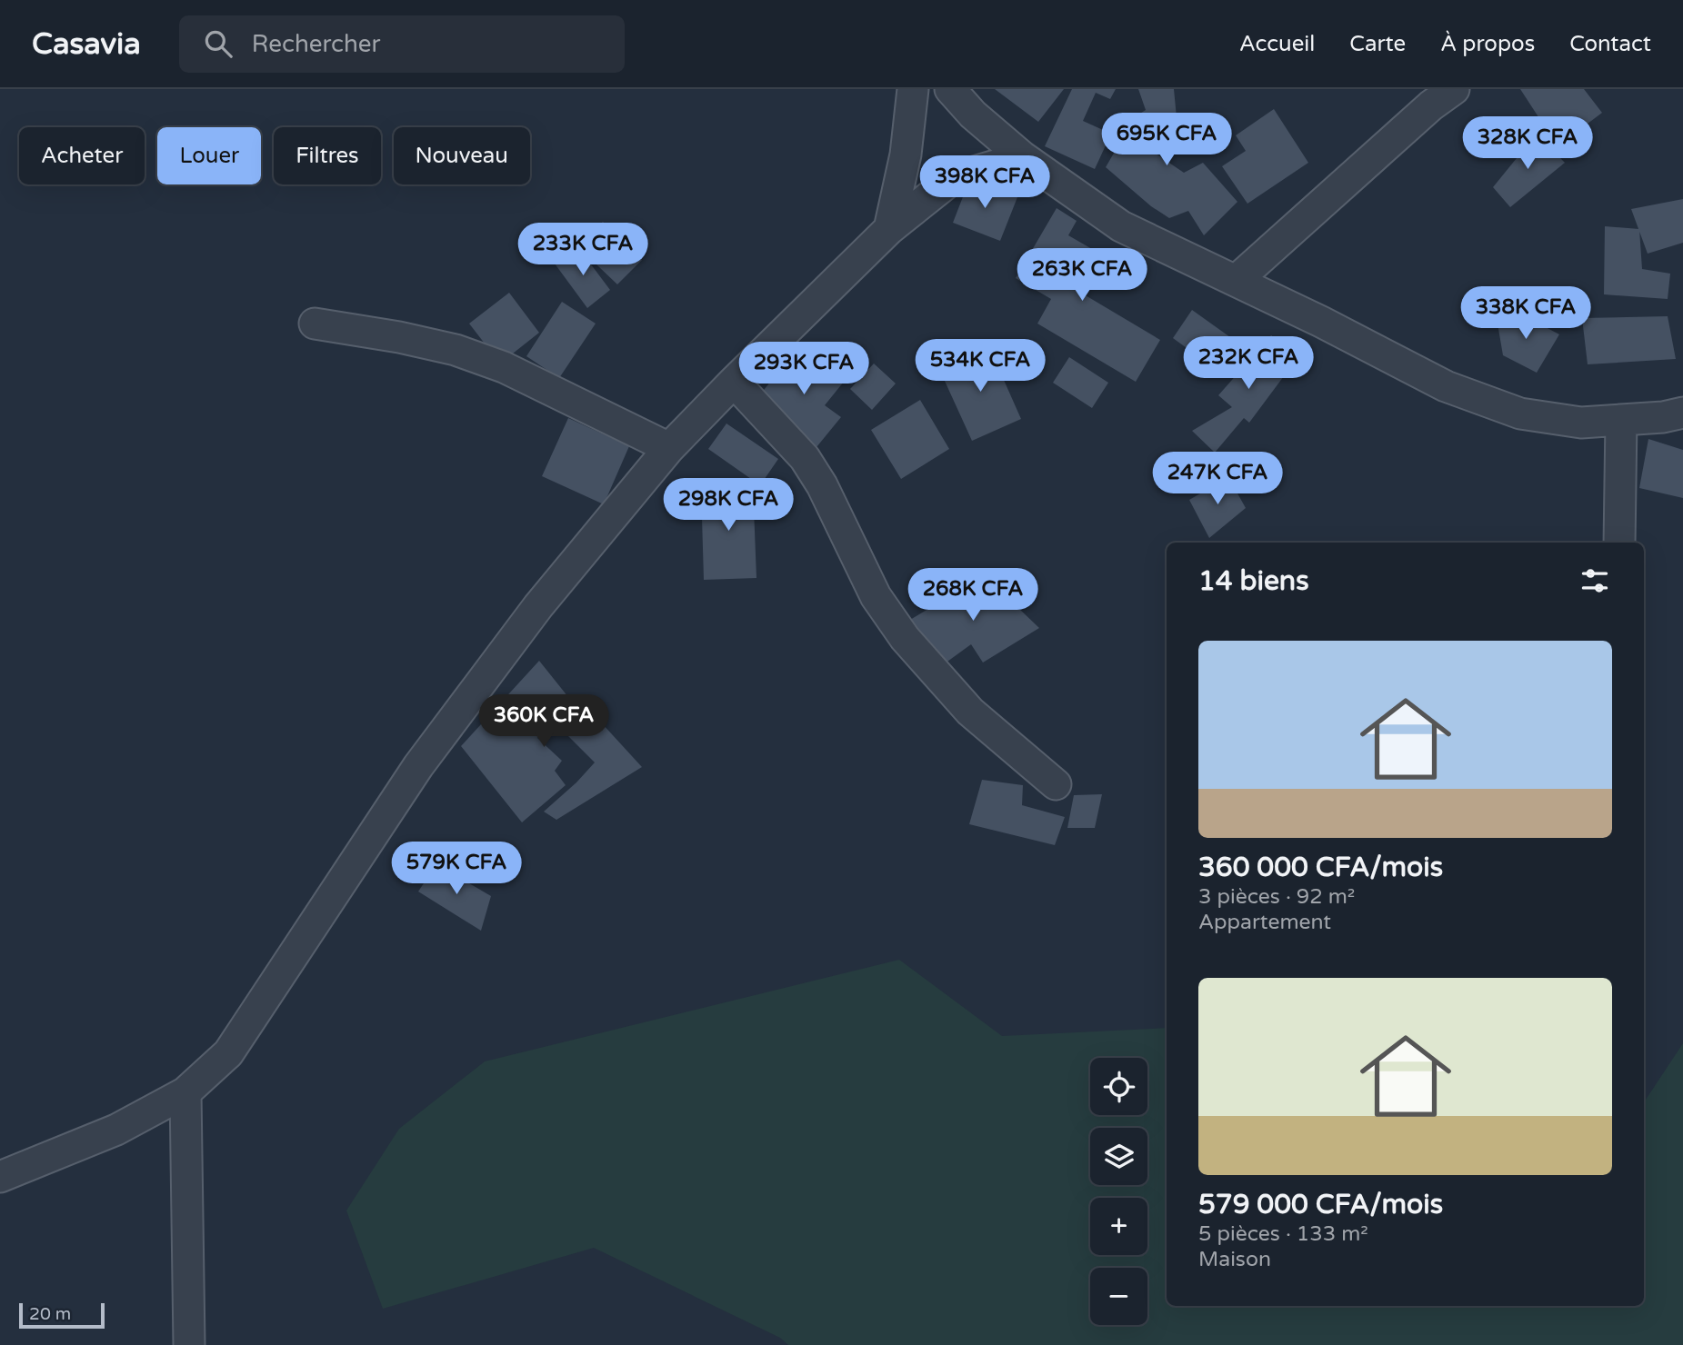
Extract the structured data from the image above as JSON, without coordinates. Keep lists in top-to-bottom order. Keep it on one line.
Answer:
{"scale_bar":"20 m","page":{"header":"Casavia","search":"Rechercher","nav":["Accueil","Carte","À propos","Contact"],"price":["695K CFA","328K CFA","398K CFA","233K CFA","263K CFA","338K CFA","232K CFA","534K CFA","293K CFA","247K CFA","298K CFA","268K CFA","360K CFA","579K CFA"],"chip":["Acheter","Louer","Filtres","Nouveau"],"heading":"14 biens","list":[{"name":"360 000 CFA/mois","note":"3 pièces · 92 m² · Appartement"},{"name":"579 000 CFA/mois","note":"5 pièces · 133 m² · Maison"}],"map_buttons":["+","−"],"scale":"20 m"}}
